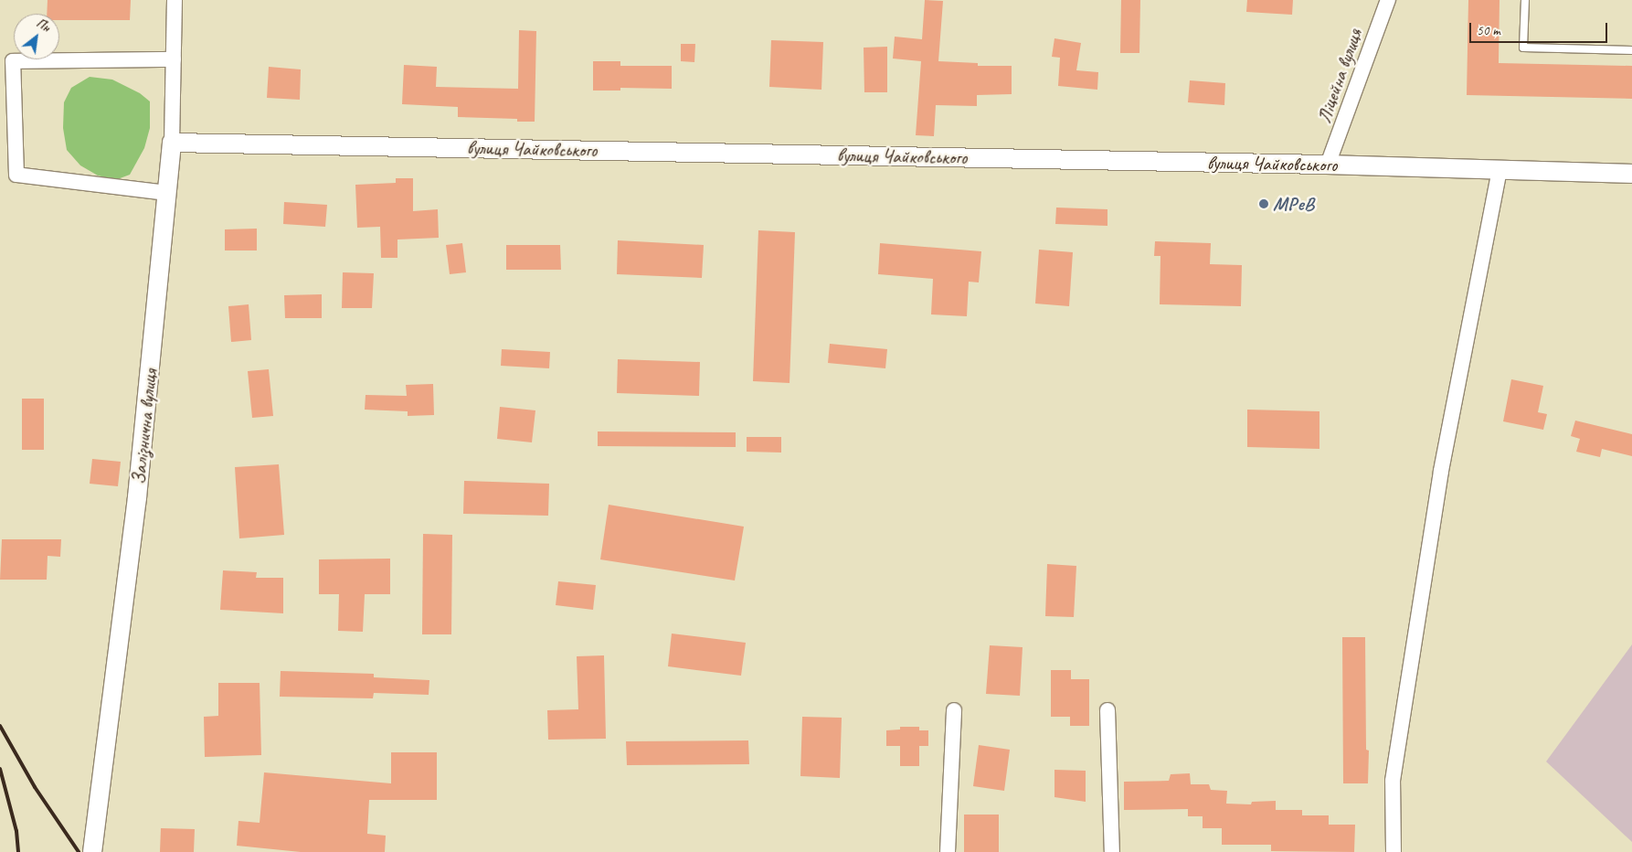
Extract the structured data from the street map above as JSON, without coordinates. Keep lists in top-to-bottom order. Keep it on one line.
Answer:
{"streets":{"street":["Ліцейна вулиця","вулиця Чайковського","Залізнична вулиця"]},"crossings":[["Ліцейна вулиця","вулиця Чайковського"],["вулиця Чайковського","Залізнична вулиця"]],"places":["МРеВ"],"scale_bar":"50 m","north":"top right"}
